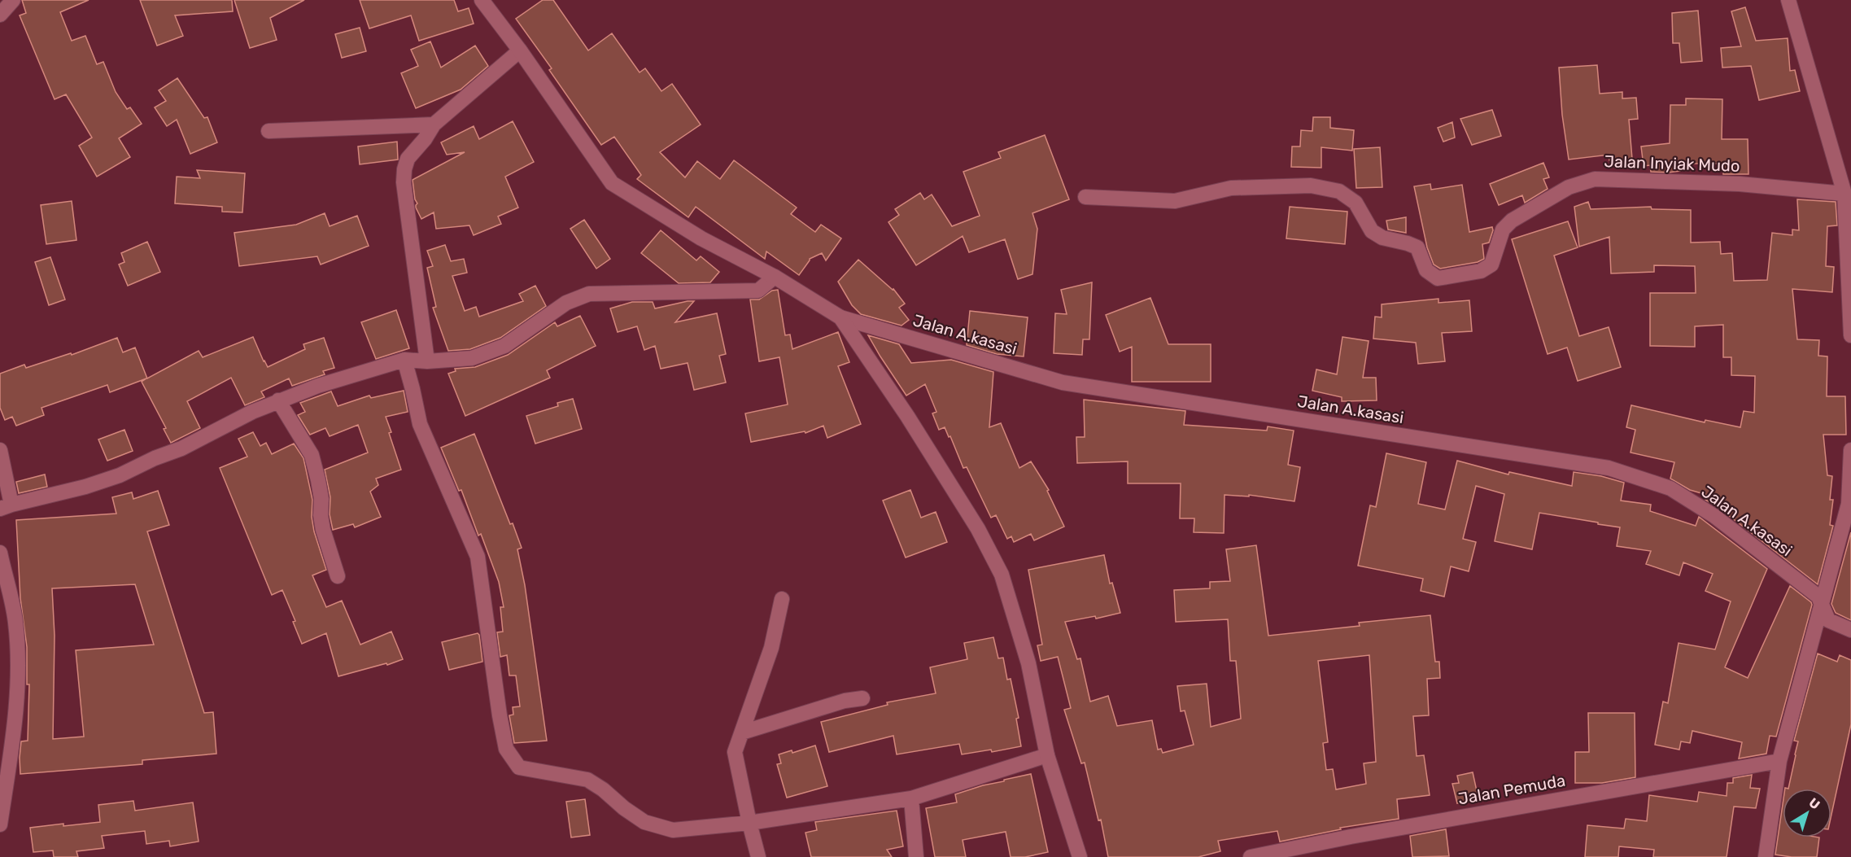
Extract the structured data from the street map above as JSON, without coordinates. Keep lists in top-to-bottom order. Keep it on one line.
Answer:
{"streets":{"street":["Jalan Inyiak Mudo","Jalan A.kasasi","Jalan Pemuda"]},"north":"top right"}
